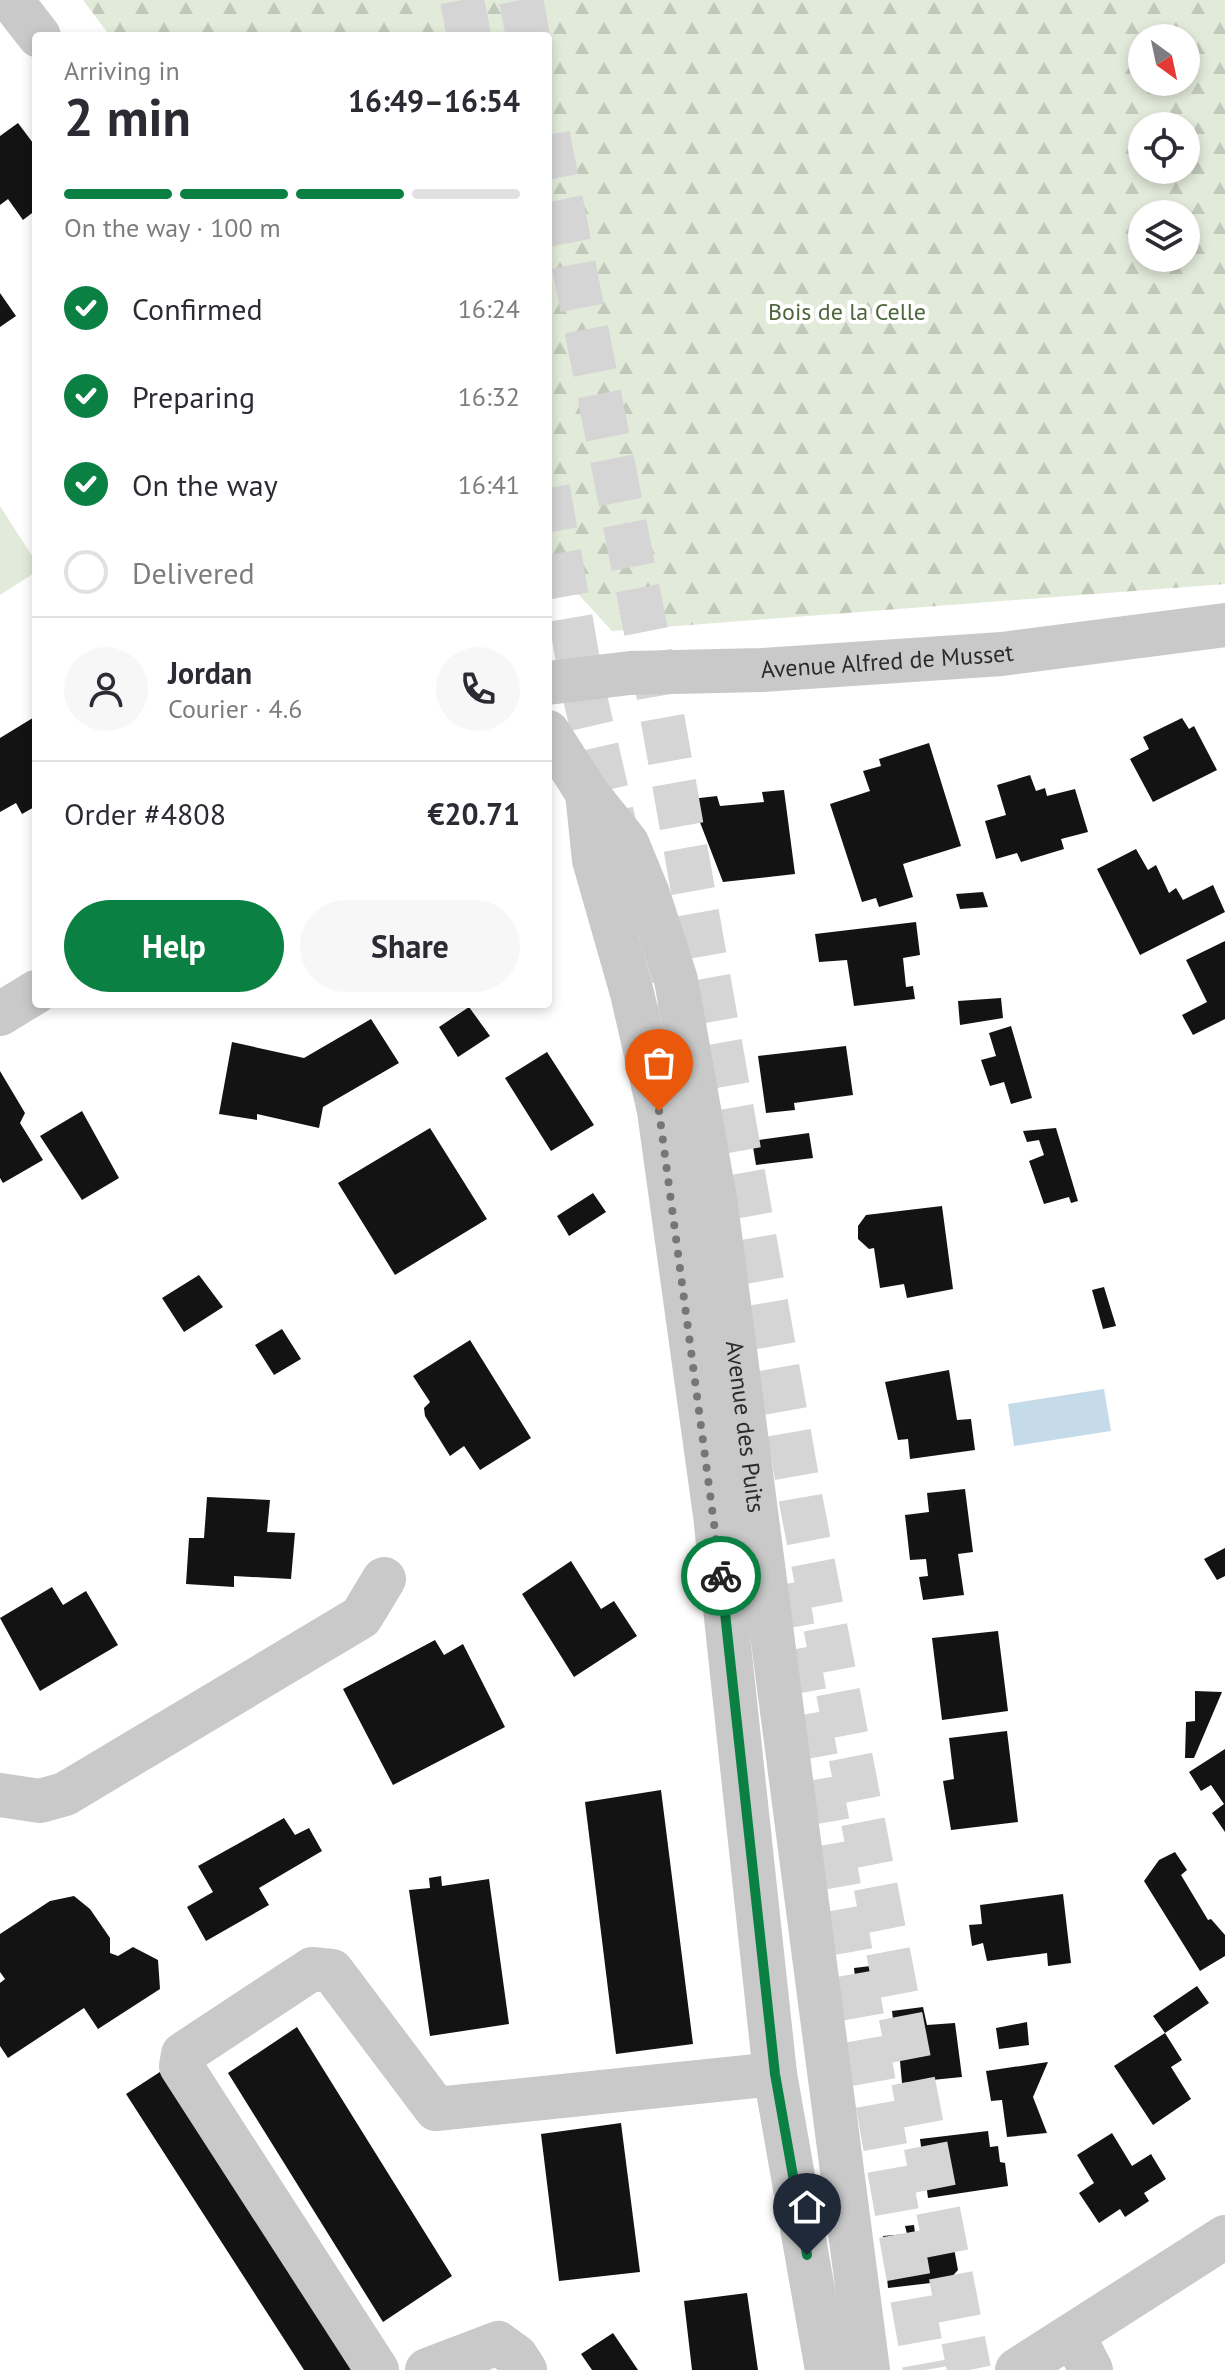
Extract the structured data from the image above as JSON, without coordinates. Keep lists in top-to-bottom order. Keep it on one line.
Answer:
{"streets":{"street":["Avenue Alfred de Musset","Avenue des Puits"]},"parks":["Bois de la Celle"],"north":"bottom right","page":{"heading":["2 min","Arriving in","16:49–16:54"],"panel":["Jordan","Courier · 4.6","Order #4808","€20.71"],"bar":"On the way · 100 m","list":[["Confirmed","16:24"],["Preparing","16:32"],["On the way","16:41"],"Delivered"],"buttons":["Help","Share"]}}
